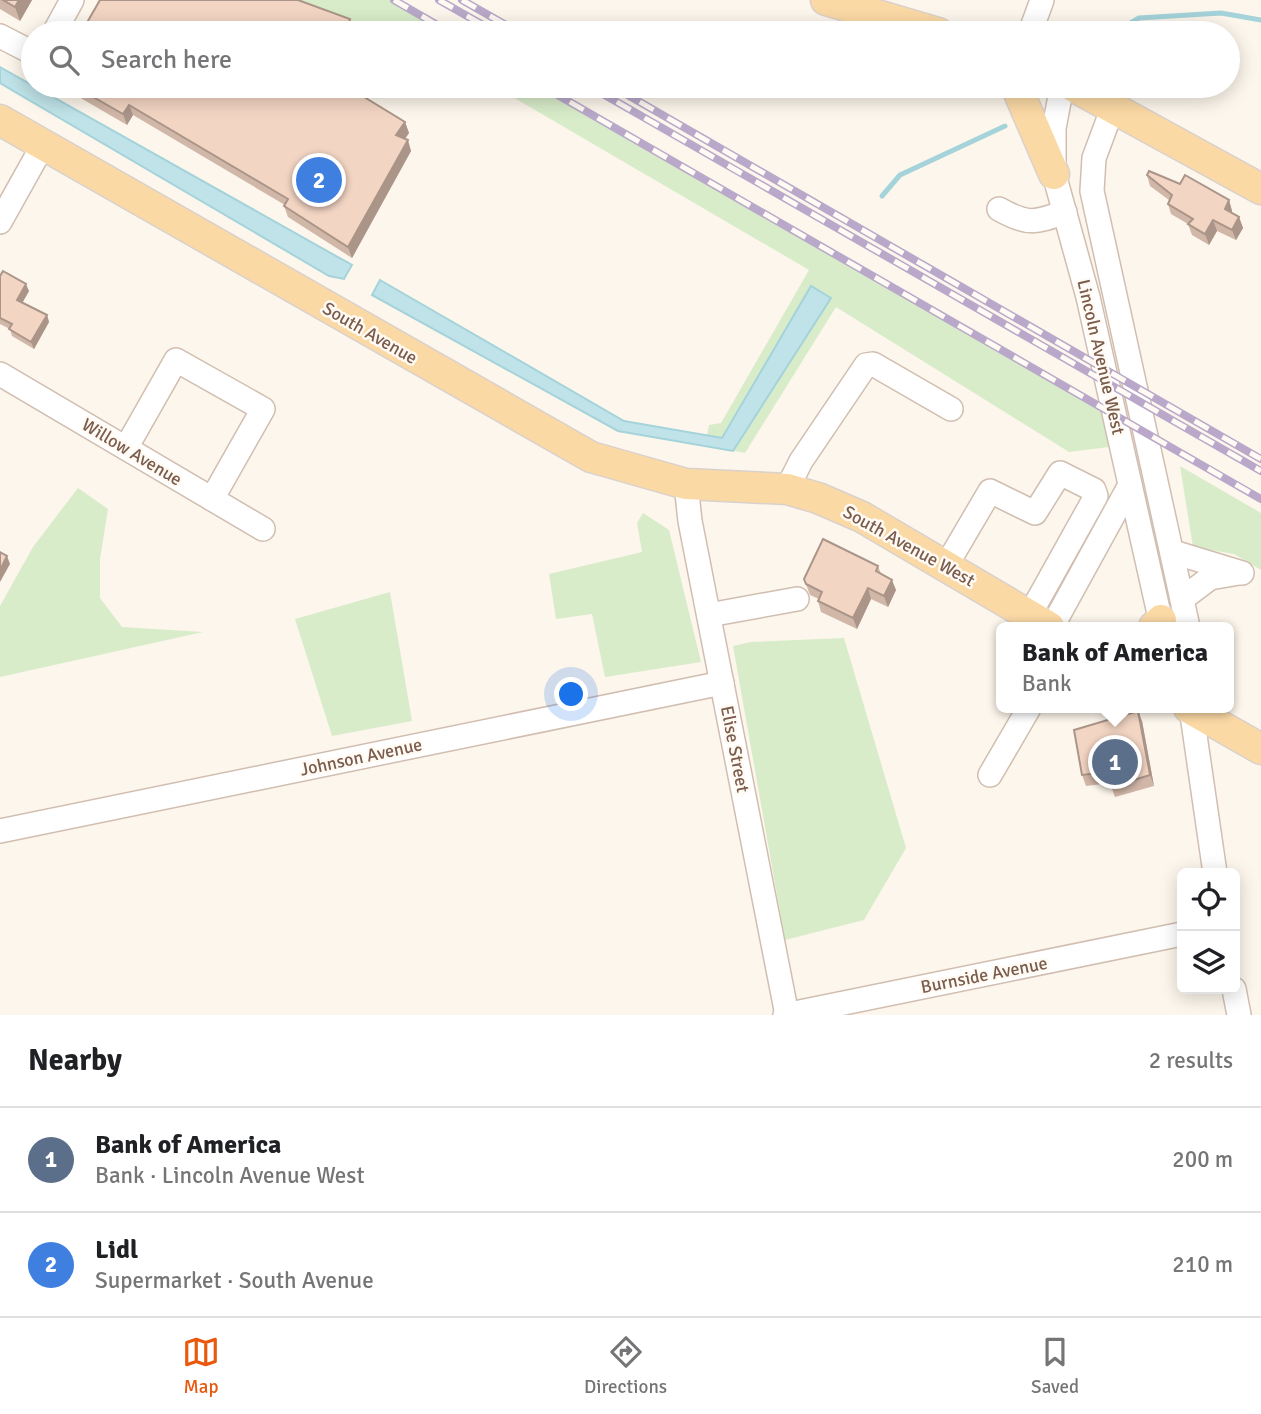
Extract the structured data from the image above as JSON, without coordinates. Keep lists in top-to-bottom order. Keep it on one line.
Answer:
{"streets":{"main road":["South Avenue","South Avenue West"],"street":["Lincoln Avenue West","Willow Avenue","Elise Street","Johnson Avenue","Burnside Avenue"]},"crossings":[["South Avenue","South Avenue West"],["South Avenue","Elise Street"],["Elise Street","Johnson Avenue"],["Elise Street","Burnside Avenue"]],"page":{"search":"Search here","pins":["2","1"],"popup":["Bank of America","Bank"],"heading":["Nearby","2 results"],"list":[{"mark":"1","name":"Bank of America","note":"Bank · Lincoln Avenue West","value":"200 m"},{"mark":"2","name":"Lidl","note":"Supermarket · South Avenue","value":"210 m"}],"nav":["Map","Directions","Saved"]}}
